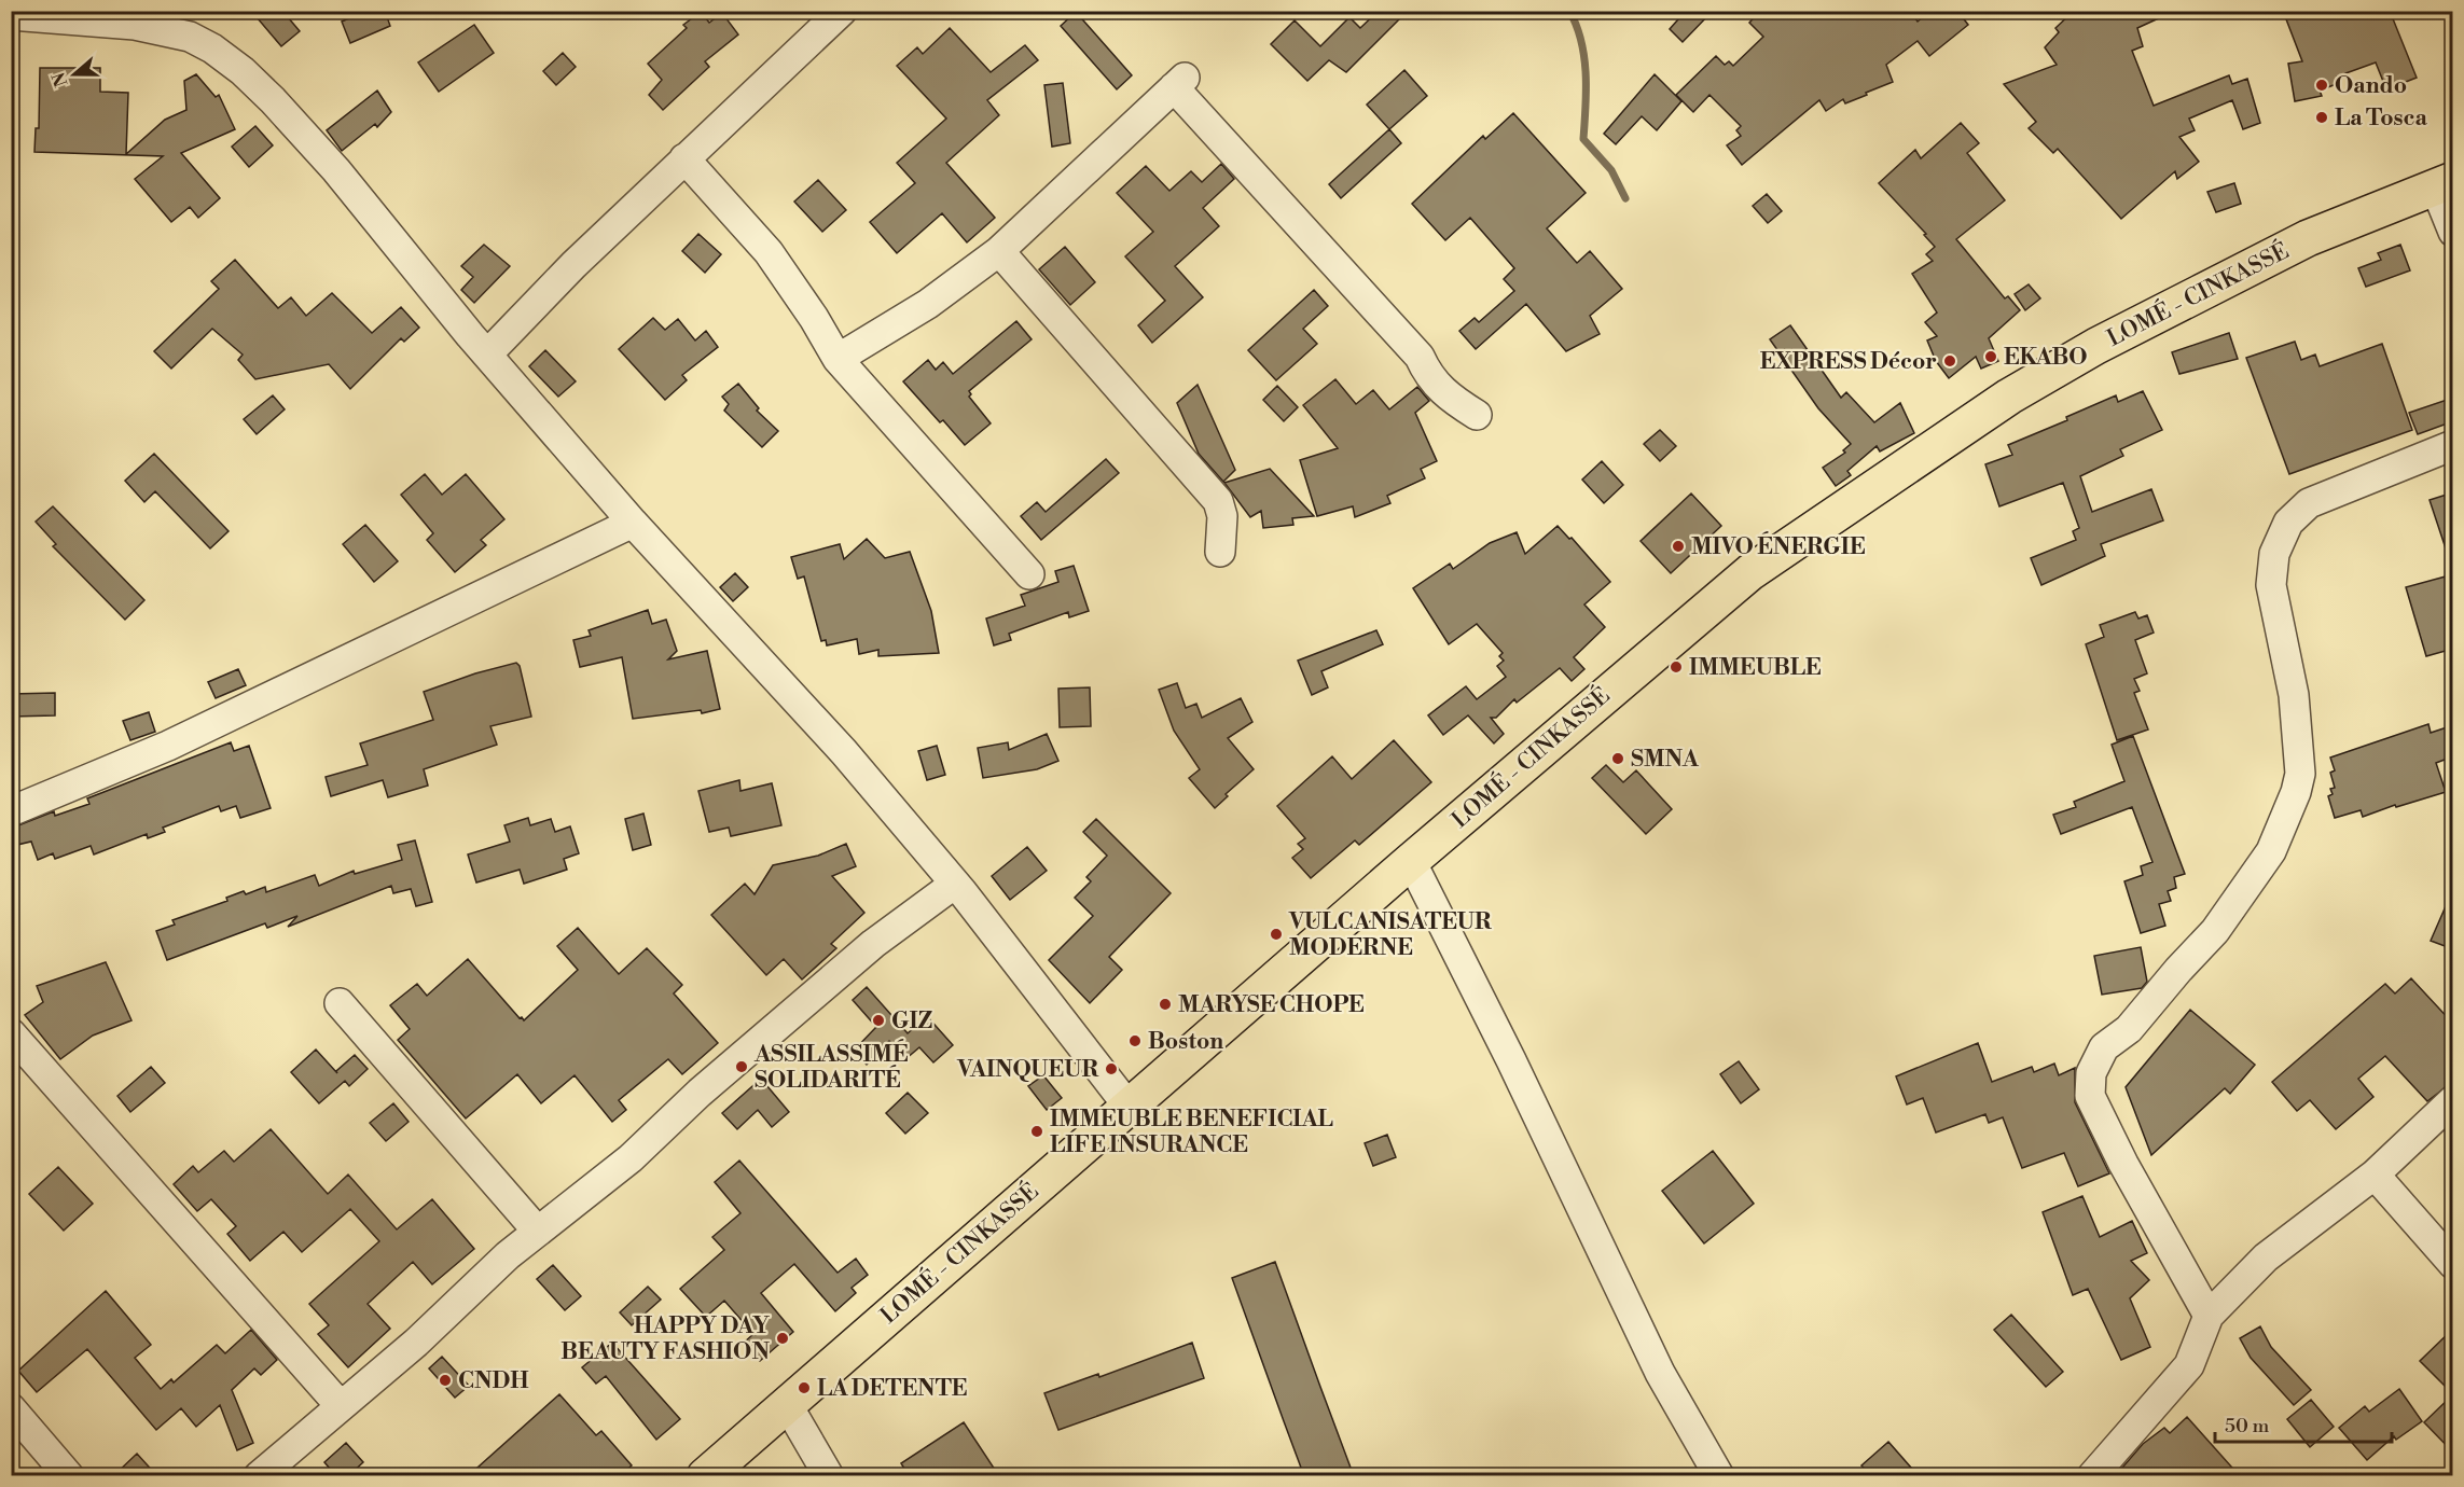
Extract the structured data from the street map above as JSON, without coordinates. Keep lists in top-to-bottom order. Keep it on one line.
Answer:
{"streets":{"highway":["LOMÉ - CINKASSÉ"]},"places":["Oando","La Tosca","EKABO","EXPRESS Décor","MIVO ÉNERGIE","IMMEUBLE","SMNA","VULCANISATEUR MODERNE","MARYSE CHOPE","GIZ","Boston","ASSILASSIMÉ SOLIDARITÉ","VAINQUEUR","IMMEUBLE BENEFICIAL LIFE INSURANCE","HAPPY DAY BEAUTY FASHION","CNDH","LA DETENTE"],"scale_bar":"50 m","north":"left"}
